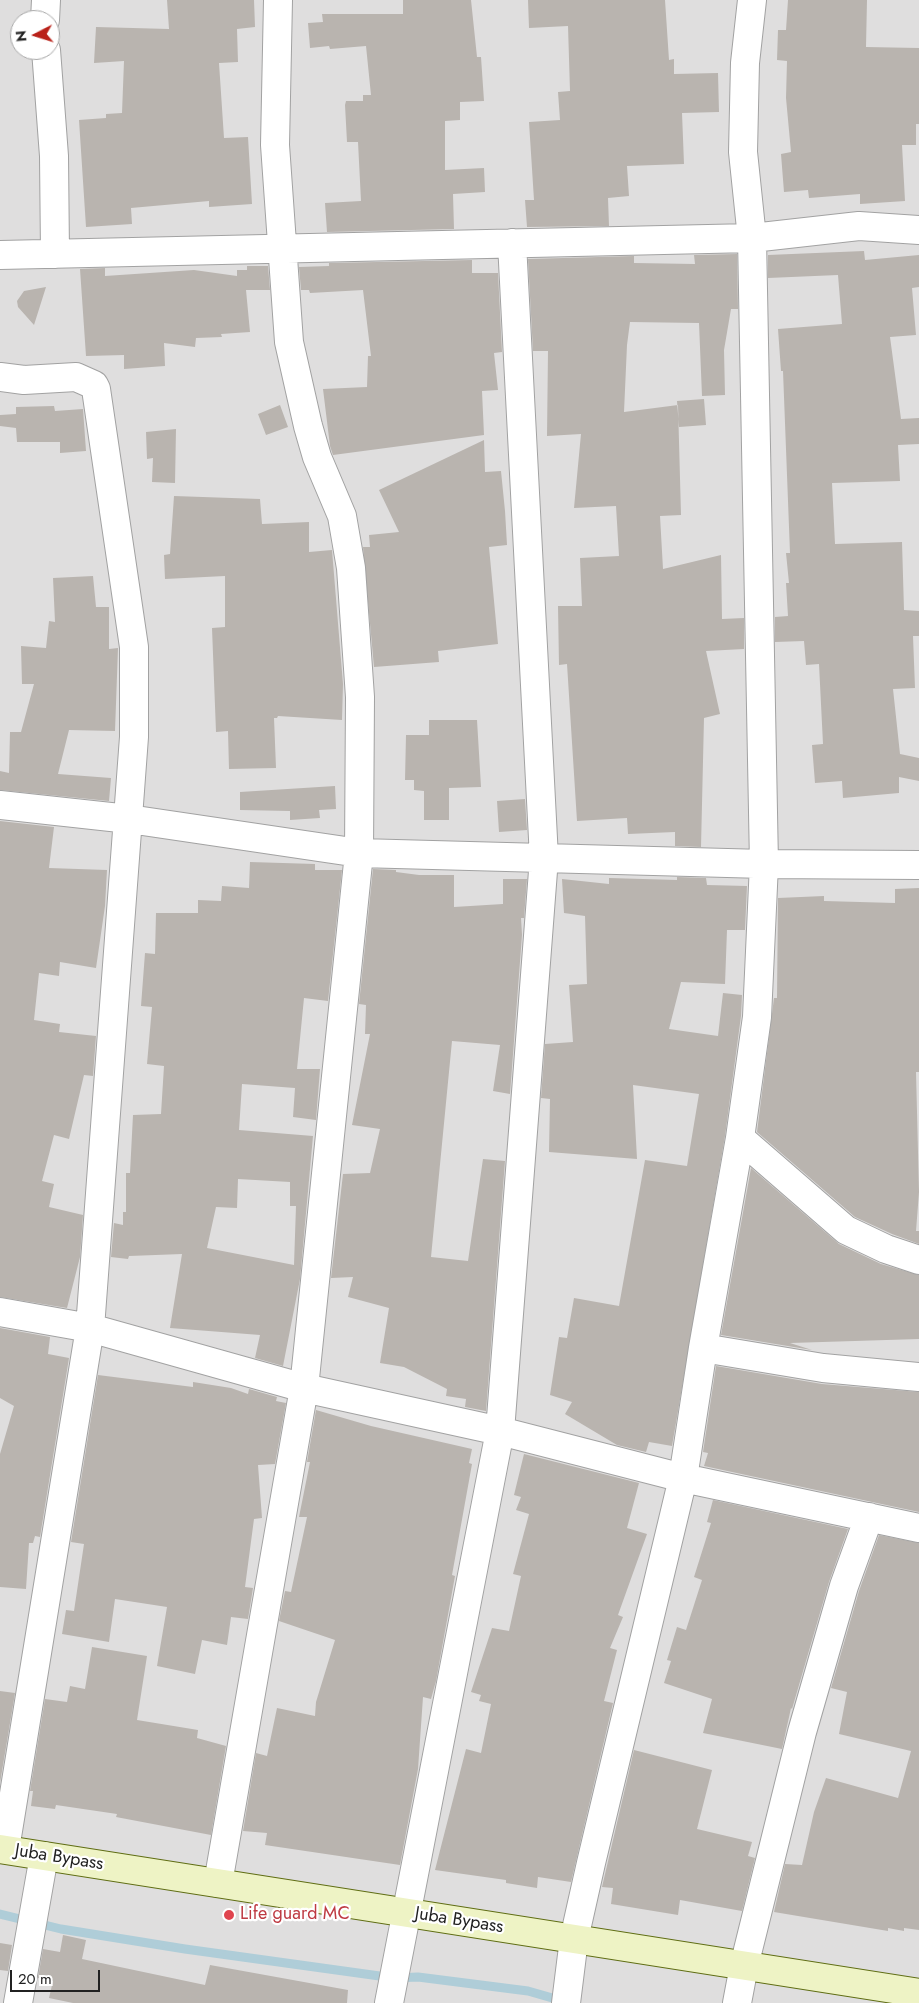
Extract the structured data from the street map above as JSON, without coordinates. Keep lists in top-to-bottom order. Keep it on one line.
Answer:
{"streets":{"main road":["Juba Bypass"]},"places":["Life guard MC"],"scale_bar":"20 m","north":"left"}
